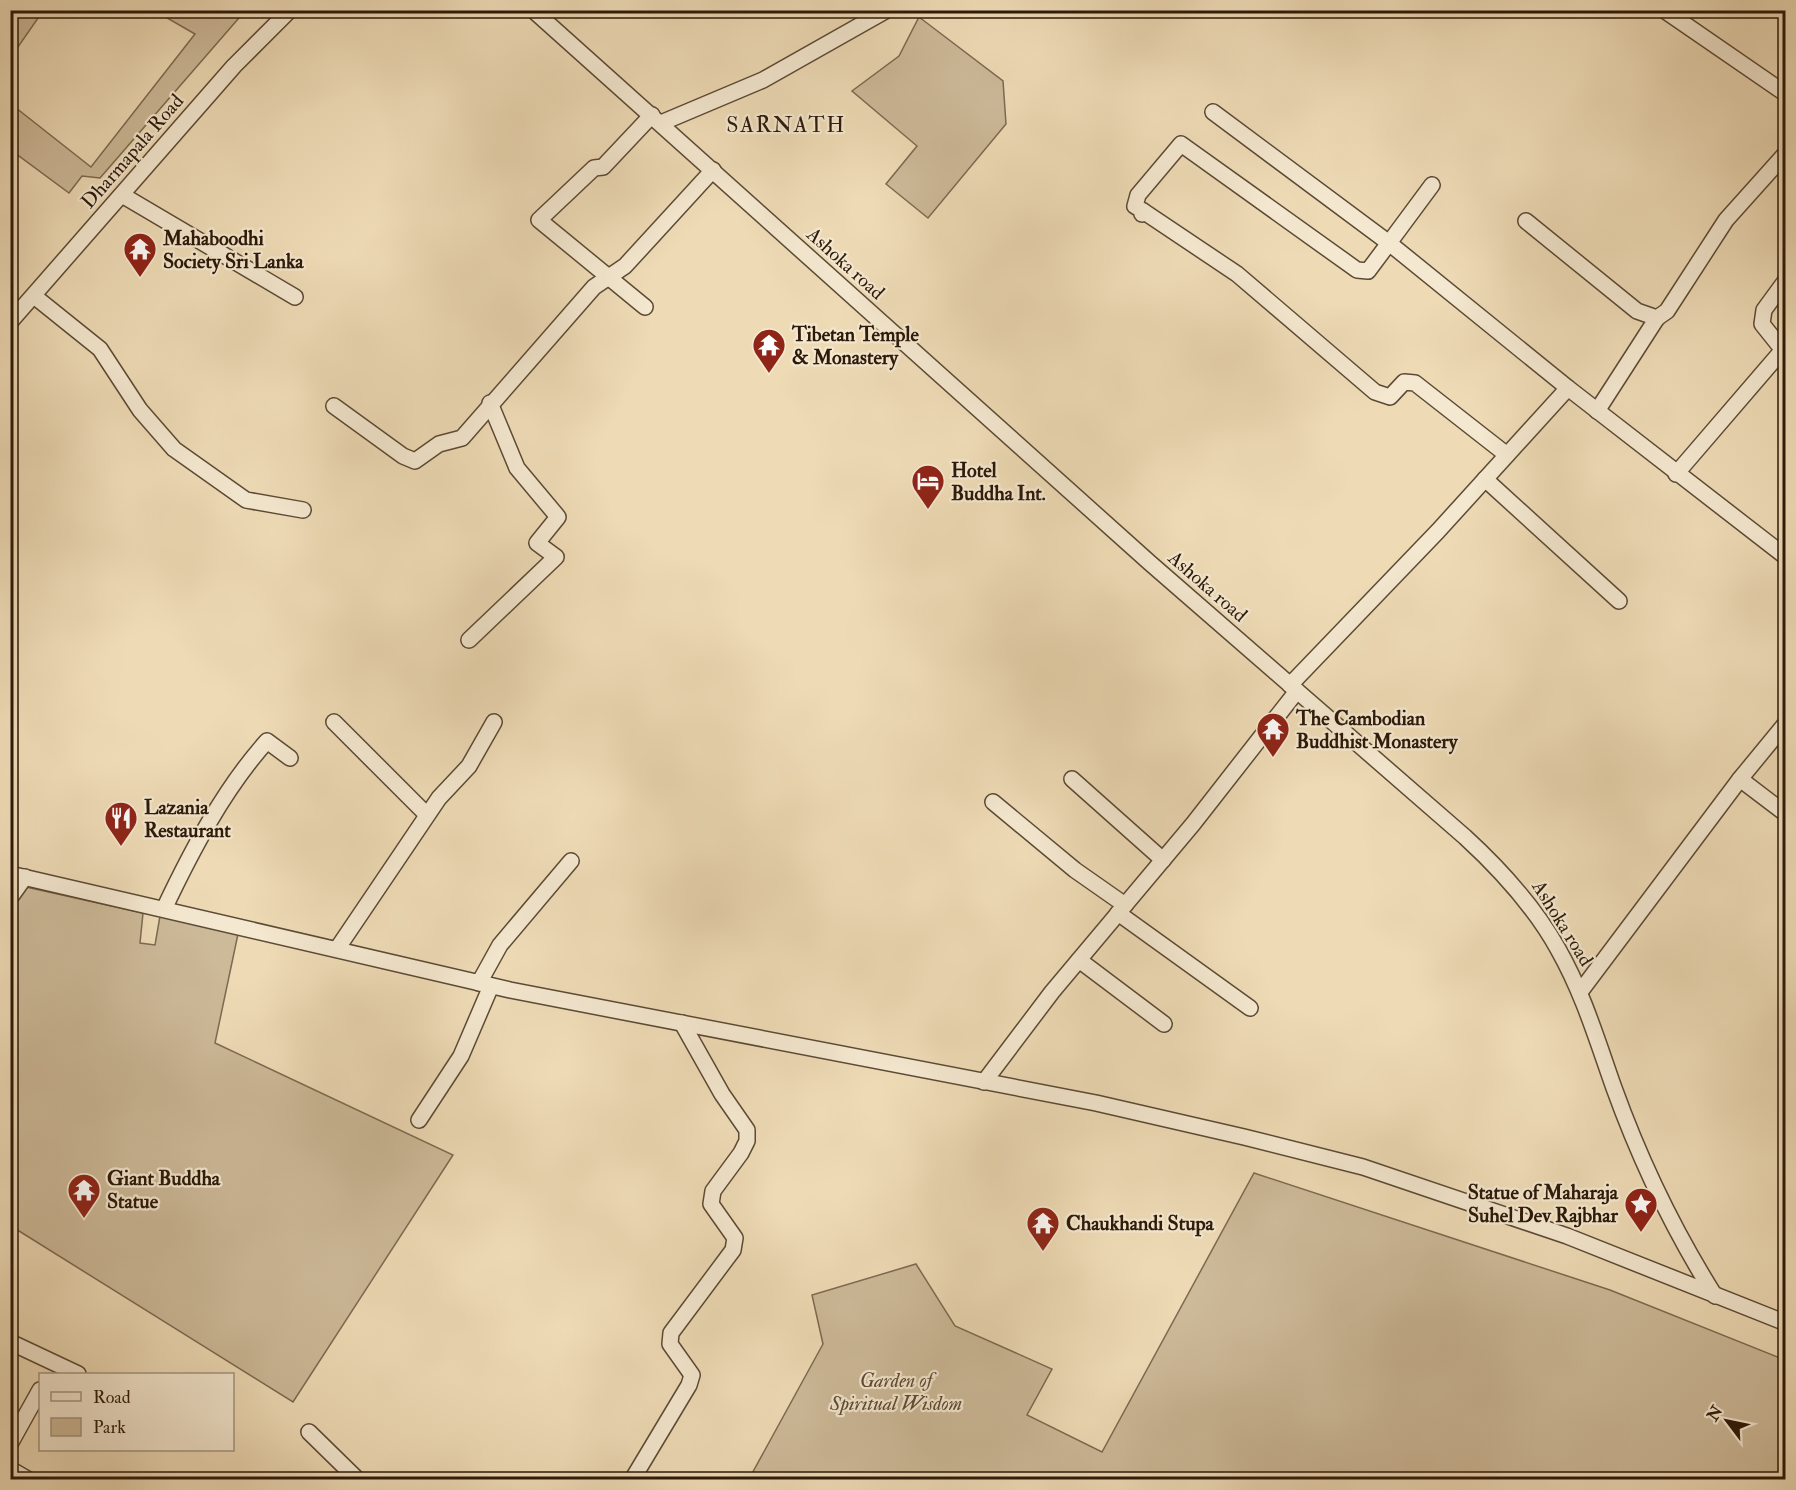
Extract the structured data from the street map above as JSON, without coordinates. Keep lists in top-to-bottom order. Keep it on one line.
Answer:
{"streets":{"street":["Dharmapala Road","Ashoka road"]},"districts":["SARNATH"],"parks":["Garden of Spiritual Wisdom"],"places":{"temple":["Mahaboodhi Society Sri Lanka","Tibetan Temple & Monastery","The Cambodian Buddhist Monastery","Giant Buddha Statue","Chaukhandi Stupa"],"hotel":["Hotel Buddha Int."],"restaurant":["Lazania Restaurant"],"place":["Statue of Maharaja Suhel Dev Rajbhar"]},"legend":["Road","Park"],"north":"top left"}
